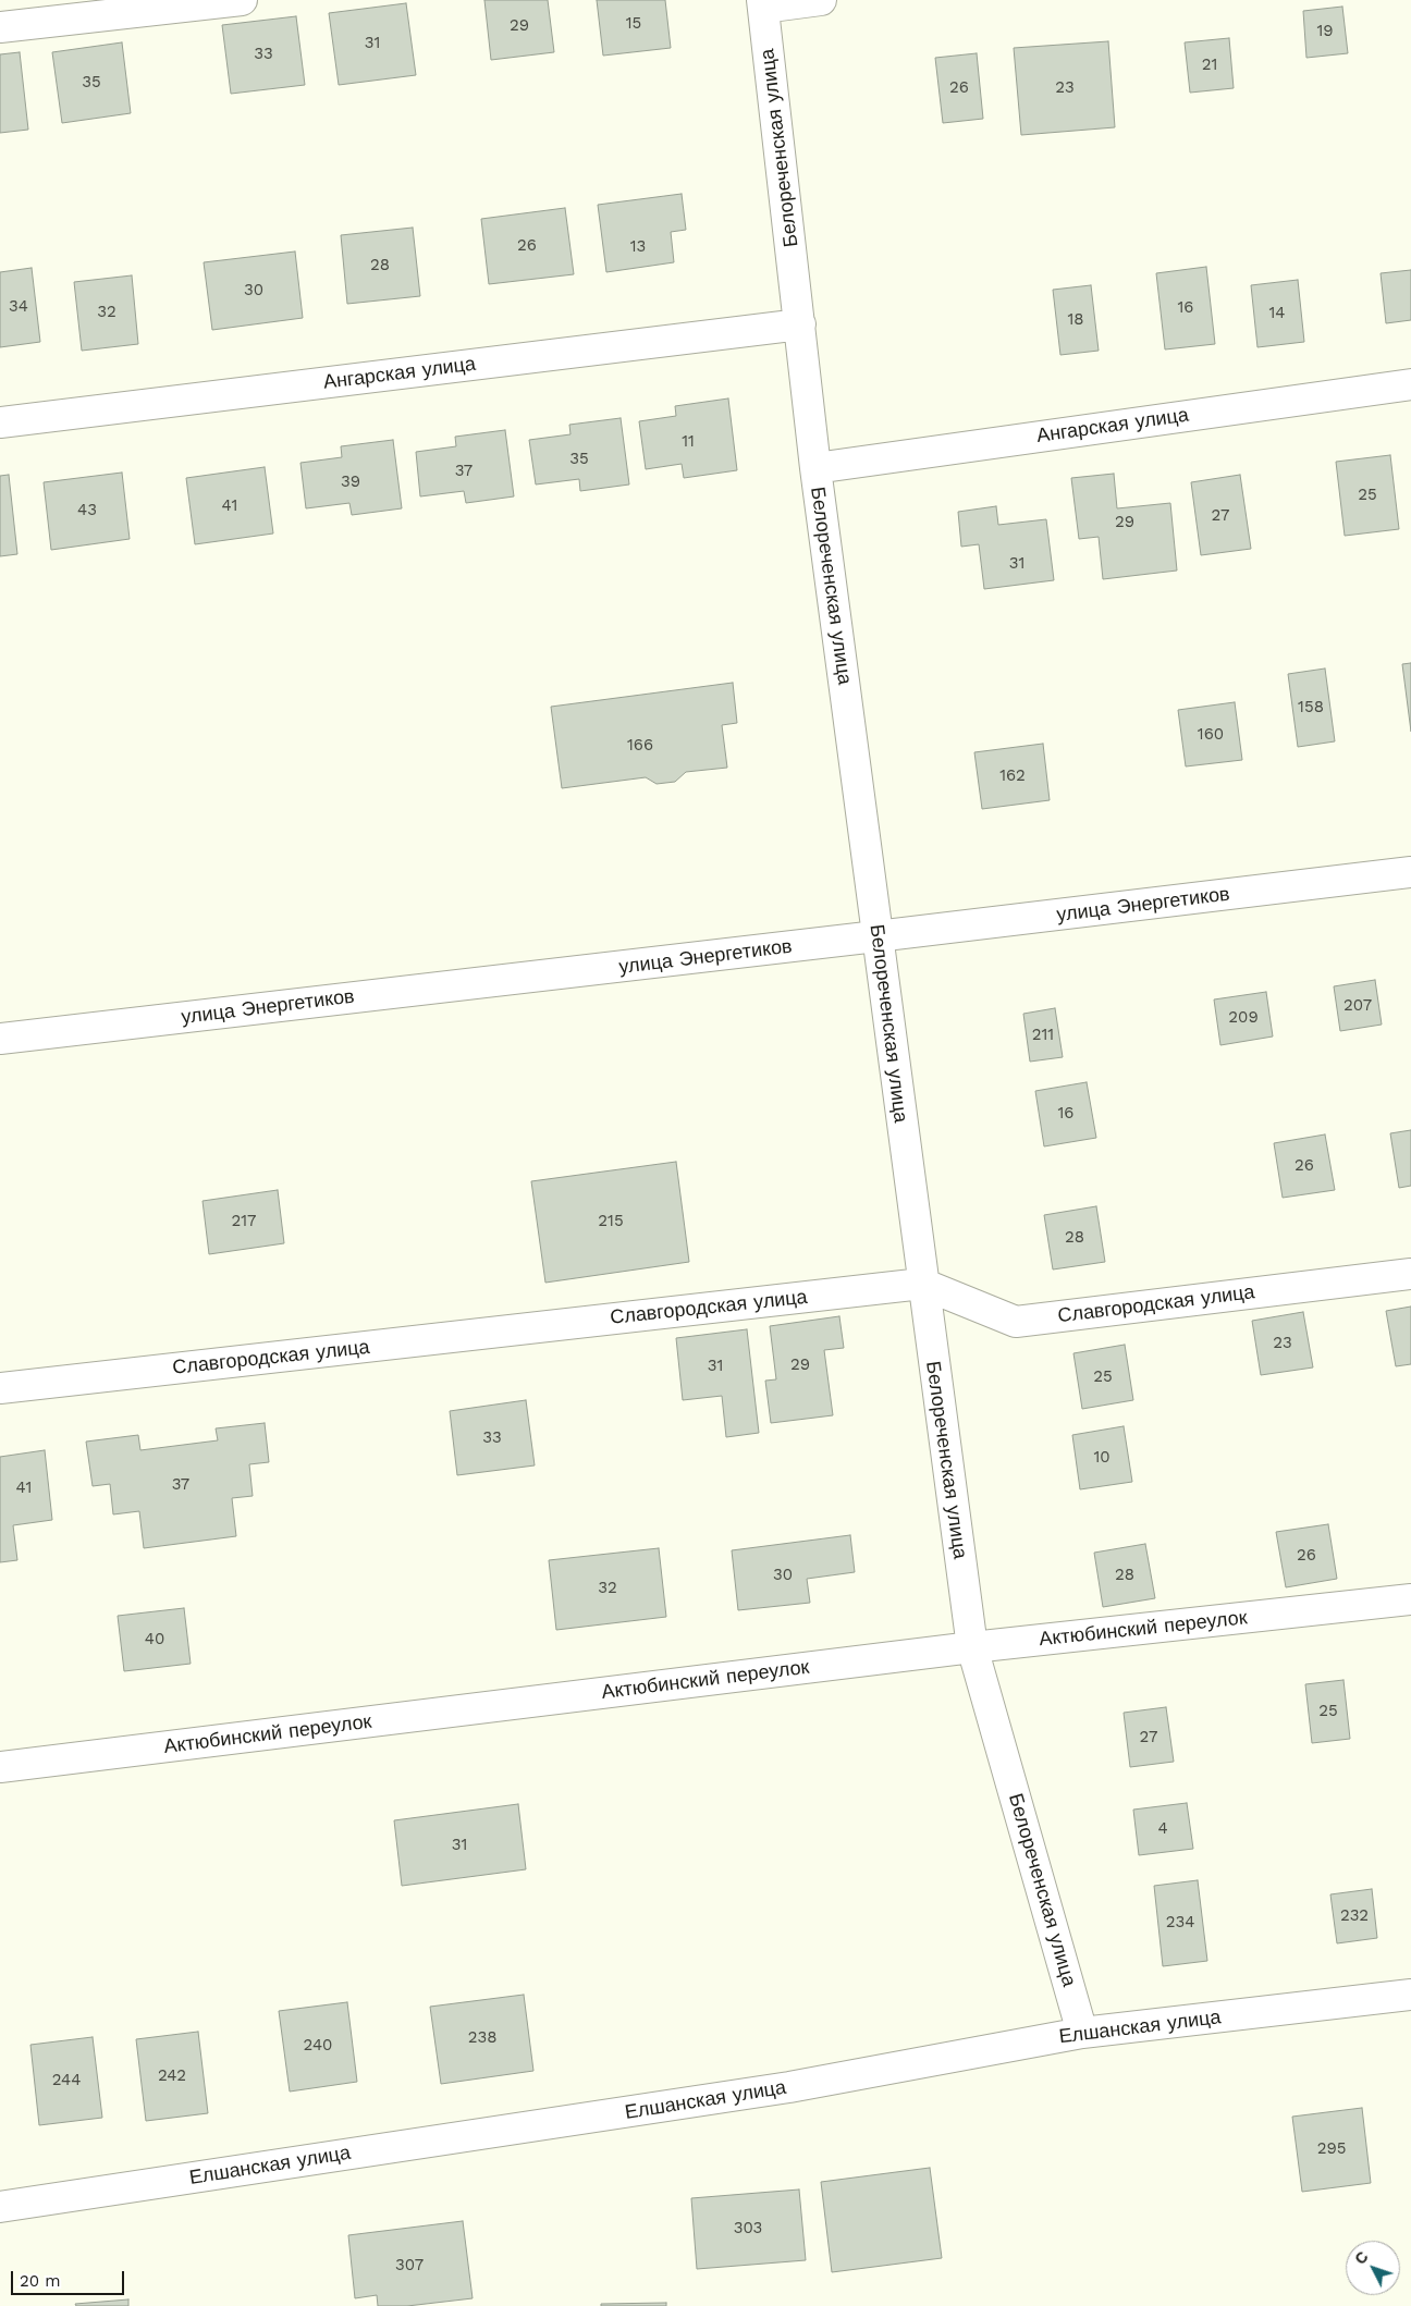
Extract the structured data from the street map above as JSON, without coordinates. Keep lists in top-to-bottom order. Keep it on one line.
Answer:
{"streets":{"street":["Белореченская улица","Ангарская улица","улица Энергетиков","Славгородская улица","Актюбинский переулок","Елшанская улица"]},"crossings":[["Белореченская улица","Ангарская улица"],["Белореченская улица","улица Энергетиков"],["Белореченская улица","Славгородская улица"],["Белореченская улица","Актюбинский переулок"],["Белореченская улица","Елшанская улица"]],"house_numbers":["15","29","19","31","33","21","35","26","23","26","13","28","30","34","16","32","14","18","11","35","37","39","25","41","43","27","29","31","158","160","166","162","207","209","211","16","26","217","215","28","23","29","31","25","33","10","37","41","26","30","28","32","40","25","27","4","31","232","234","238","240","242","244","295","303","307"],"scale_bar":"20 m","north":"top left"}
